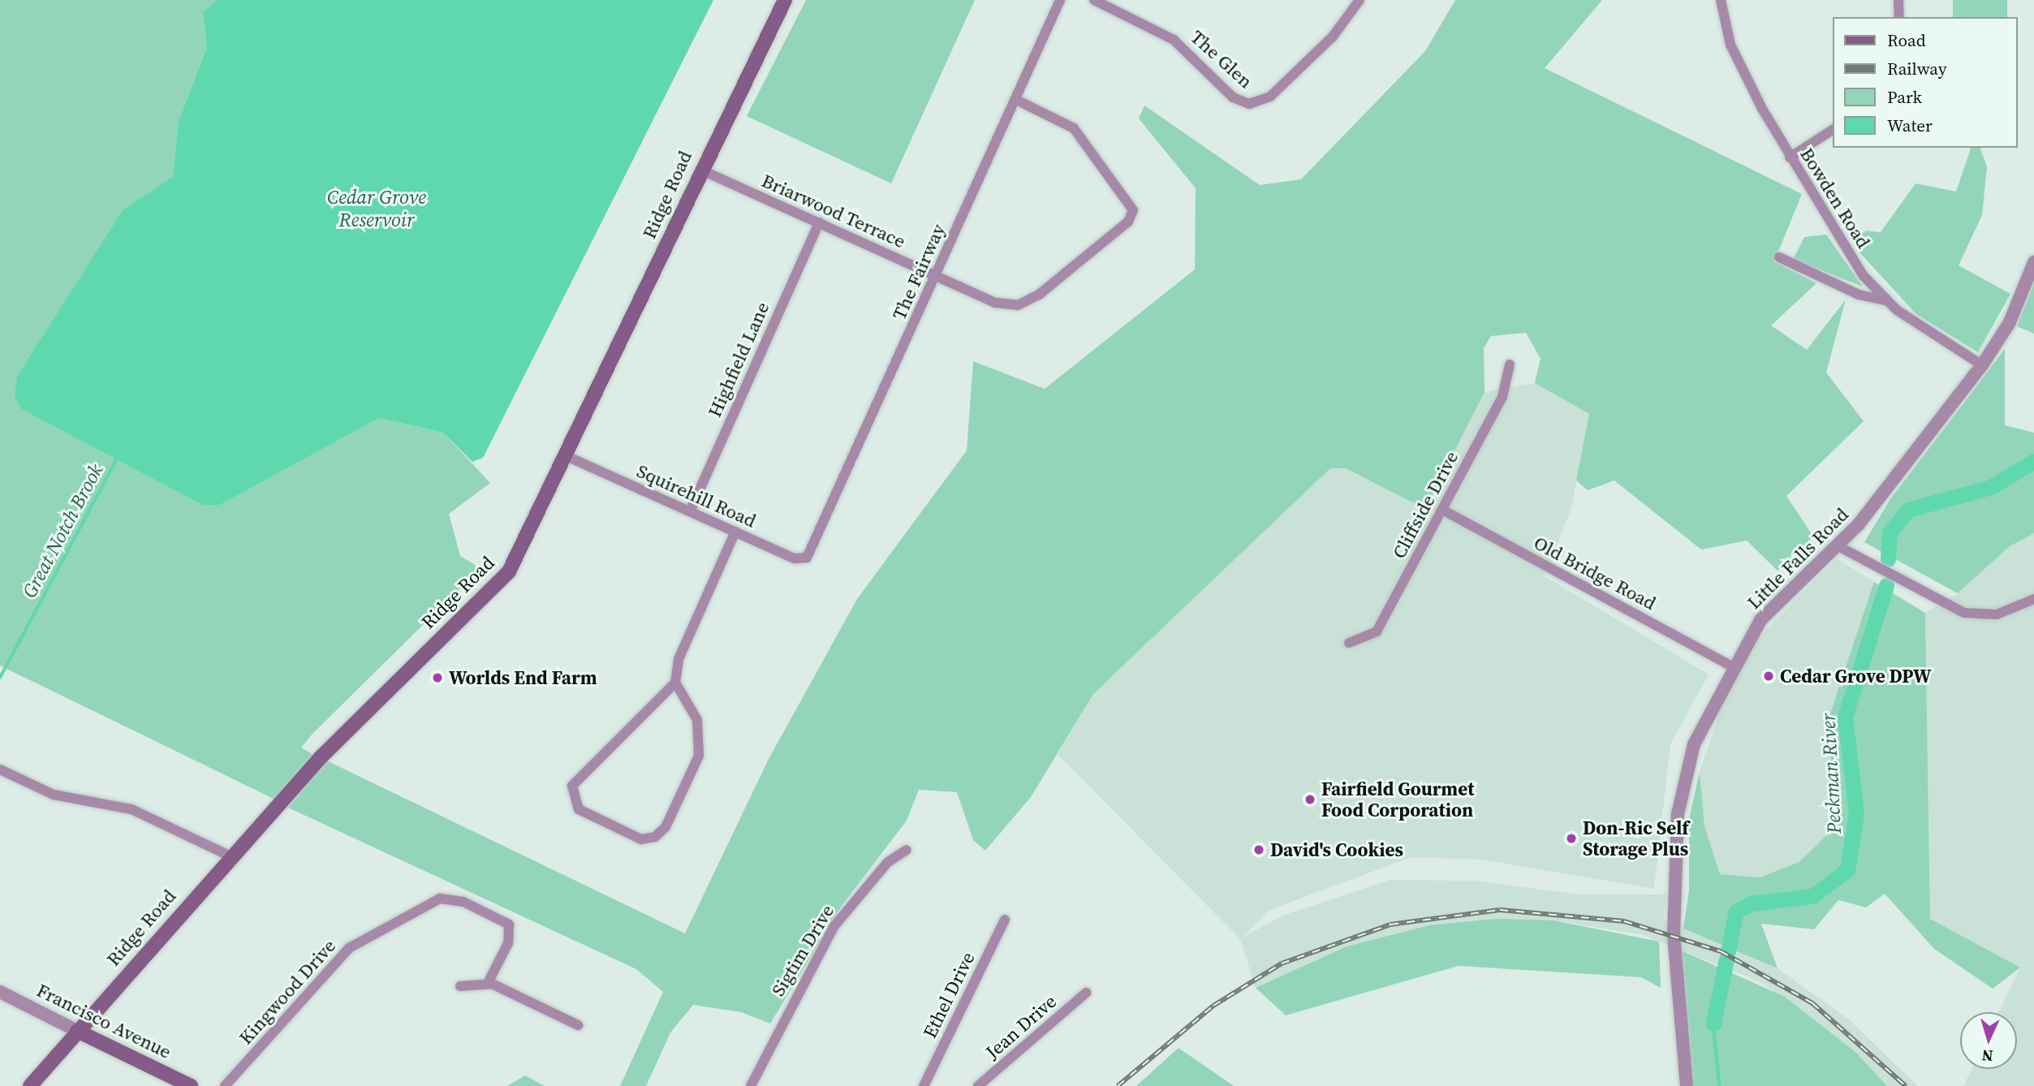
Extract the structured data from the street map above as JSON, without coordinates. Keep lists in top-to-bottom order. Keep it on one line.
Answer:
{"streets":{"main road":["Ridge Road","Francisco Avenue"],"street":["The Glen","Bowden Road","Briarwood Terrace","The Fairway","Highfield Lane","Squirehill Road","Cliffside Drive","Little Falls Road","Old Bridge Road","Sigtim Drive","Kingwood Drive","Ethel Drive","Jean Drive"]},"crossings":[["Ridge Road","Briarwood Terrace"],["Ridge Road","Squirehill Road"],["Ridge Road","Francisco Avenue"],["Bowden Road","Little Falls Road"],["Briarwood Terrace","The Fairway"],["Briarwood Terrace","Highfield Lane"],["The Fairway","Squirehill Road"],["Highfield Lane","Squirehill Road"],["Cliffside Drive","Old Bridge Road"],["Little Falls Road","Old Bridge Road"]],"water":["Cedar Grove Reservoir","Great Notch Brook","Peckman River"],"places":["Cedar Grove DPW","Worlds End Farm","Fairfield Gourmet Food Corporation","Don-Ric Self Storage Plus","David's Cookies"],"legend":["Road","Railway","Park","Water"],"north":"bottom"}
